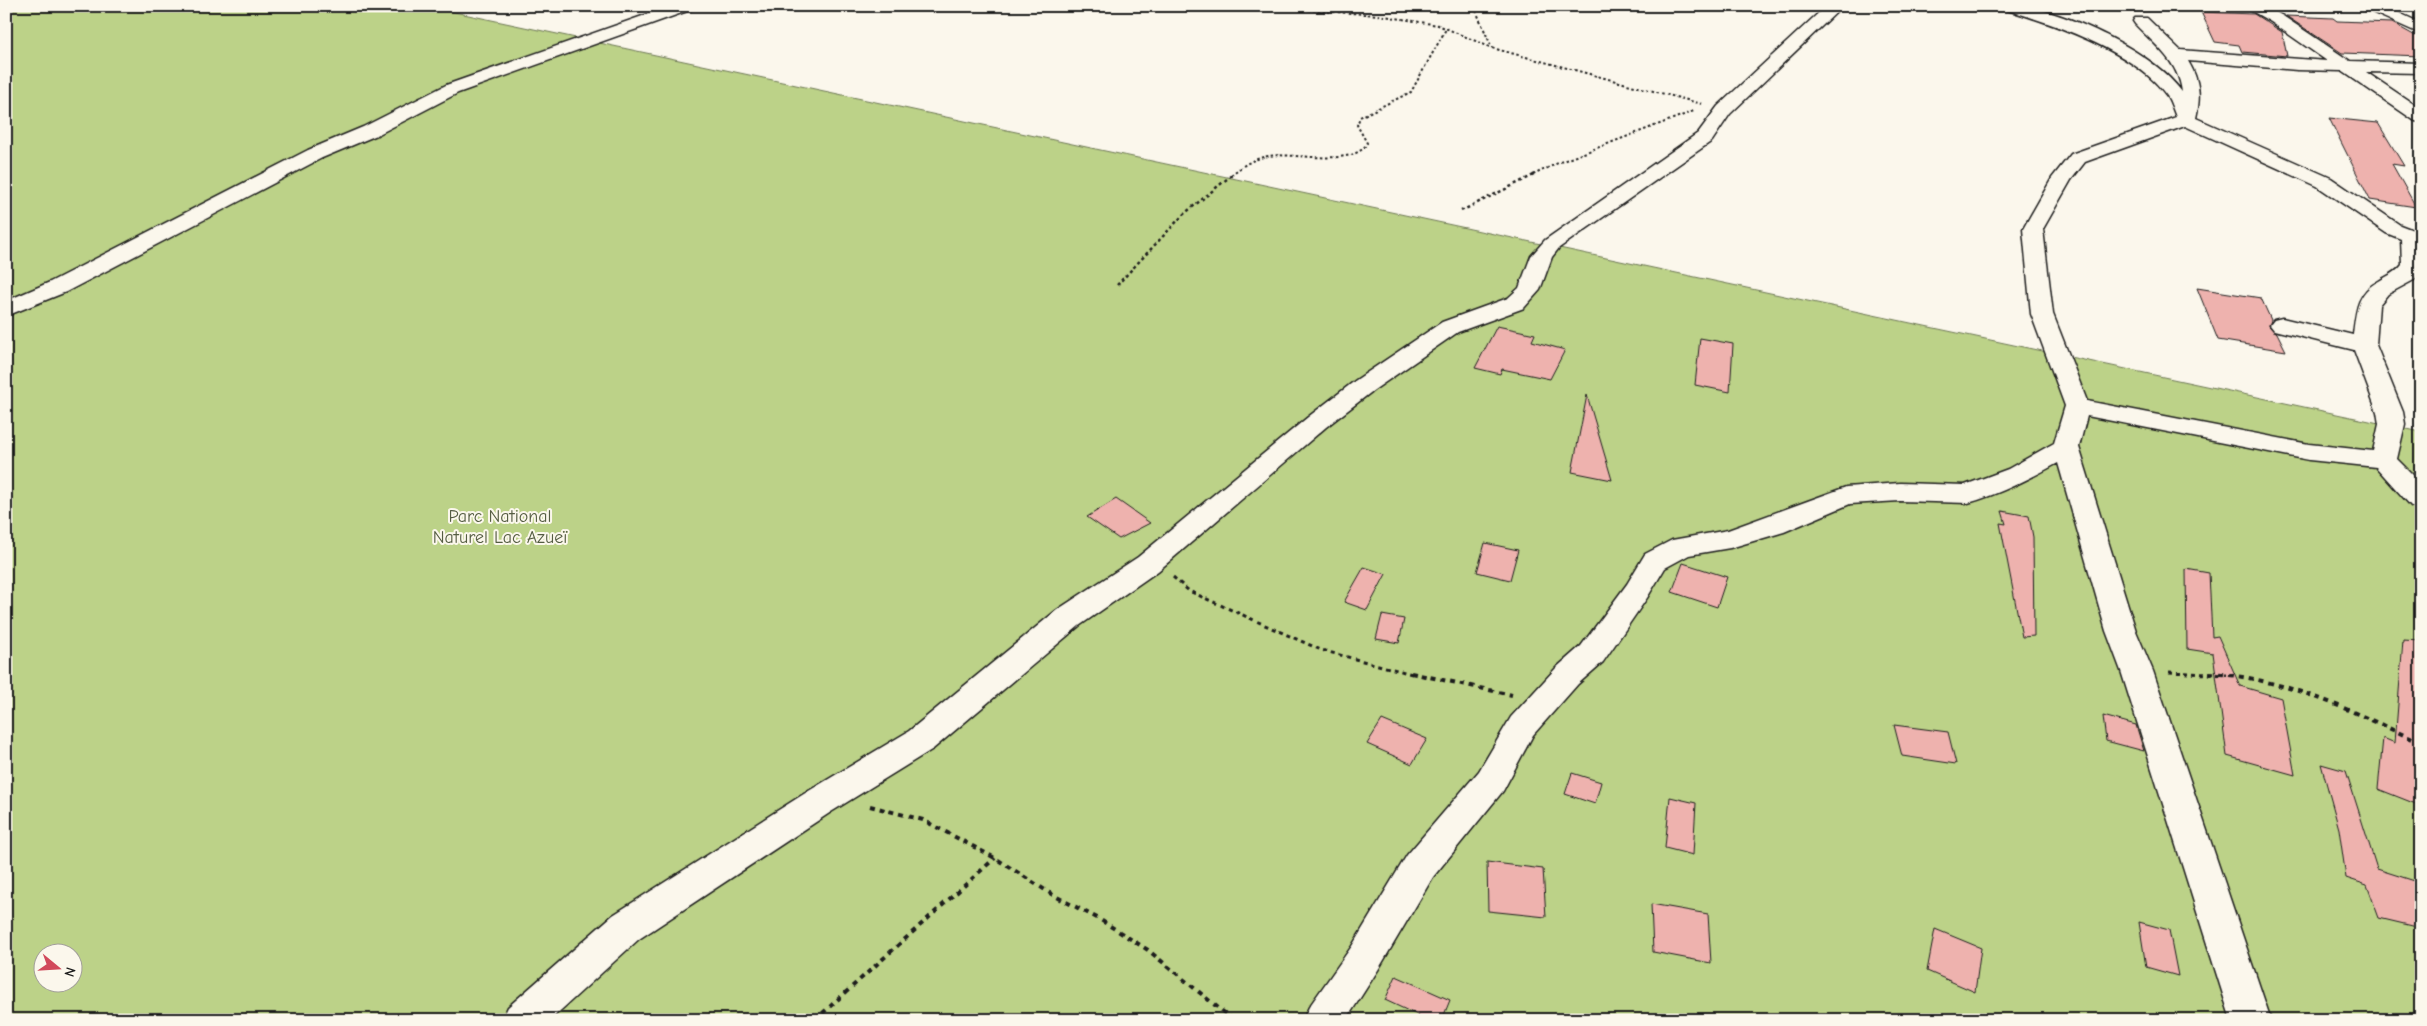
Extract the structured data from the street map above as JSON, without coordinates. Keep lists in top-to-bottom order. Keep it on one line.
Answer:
{"parks":["Parc National Naturel Lac Azueï"],"north":"right"}
